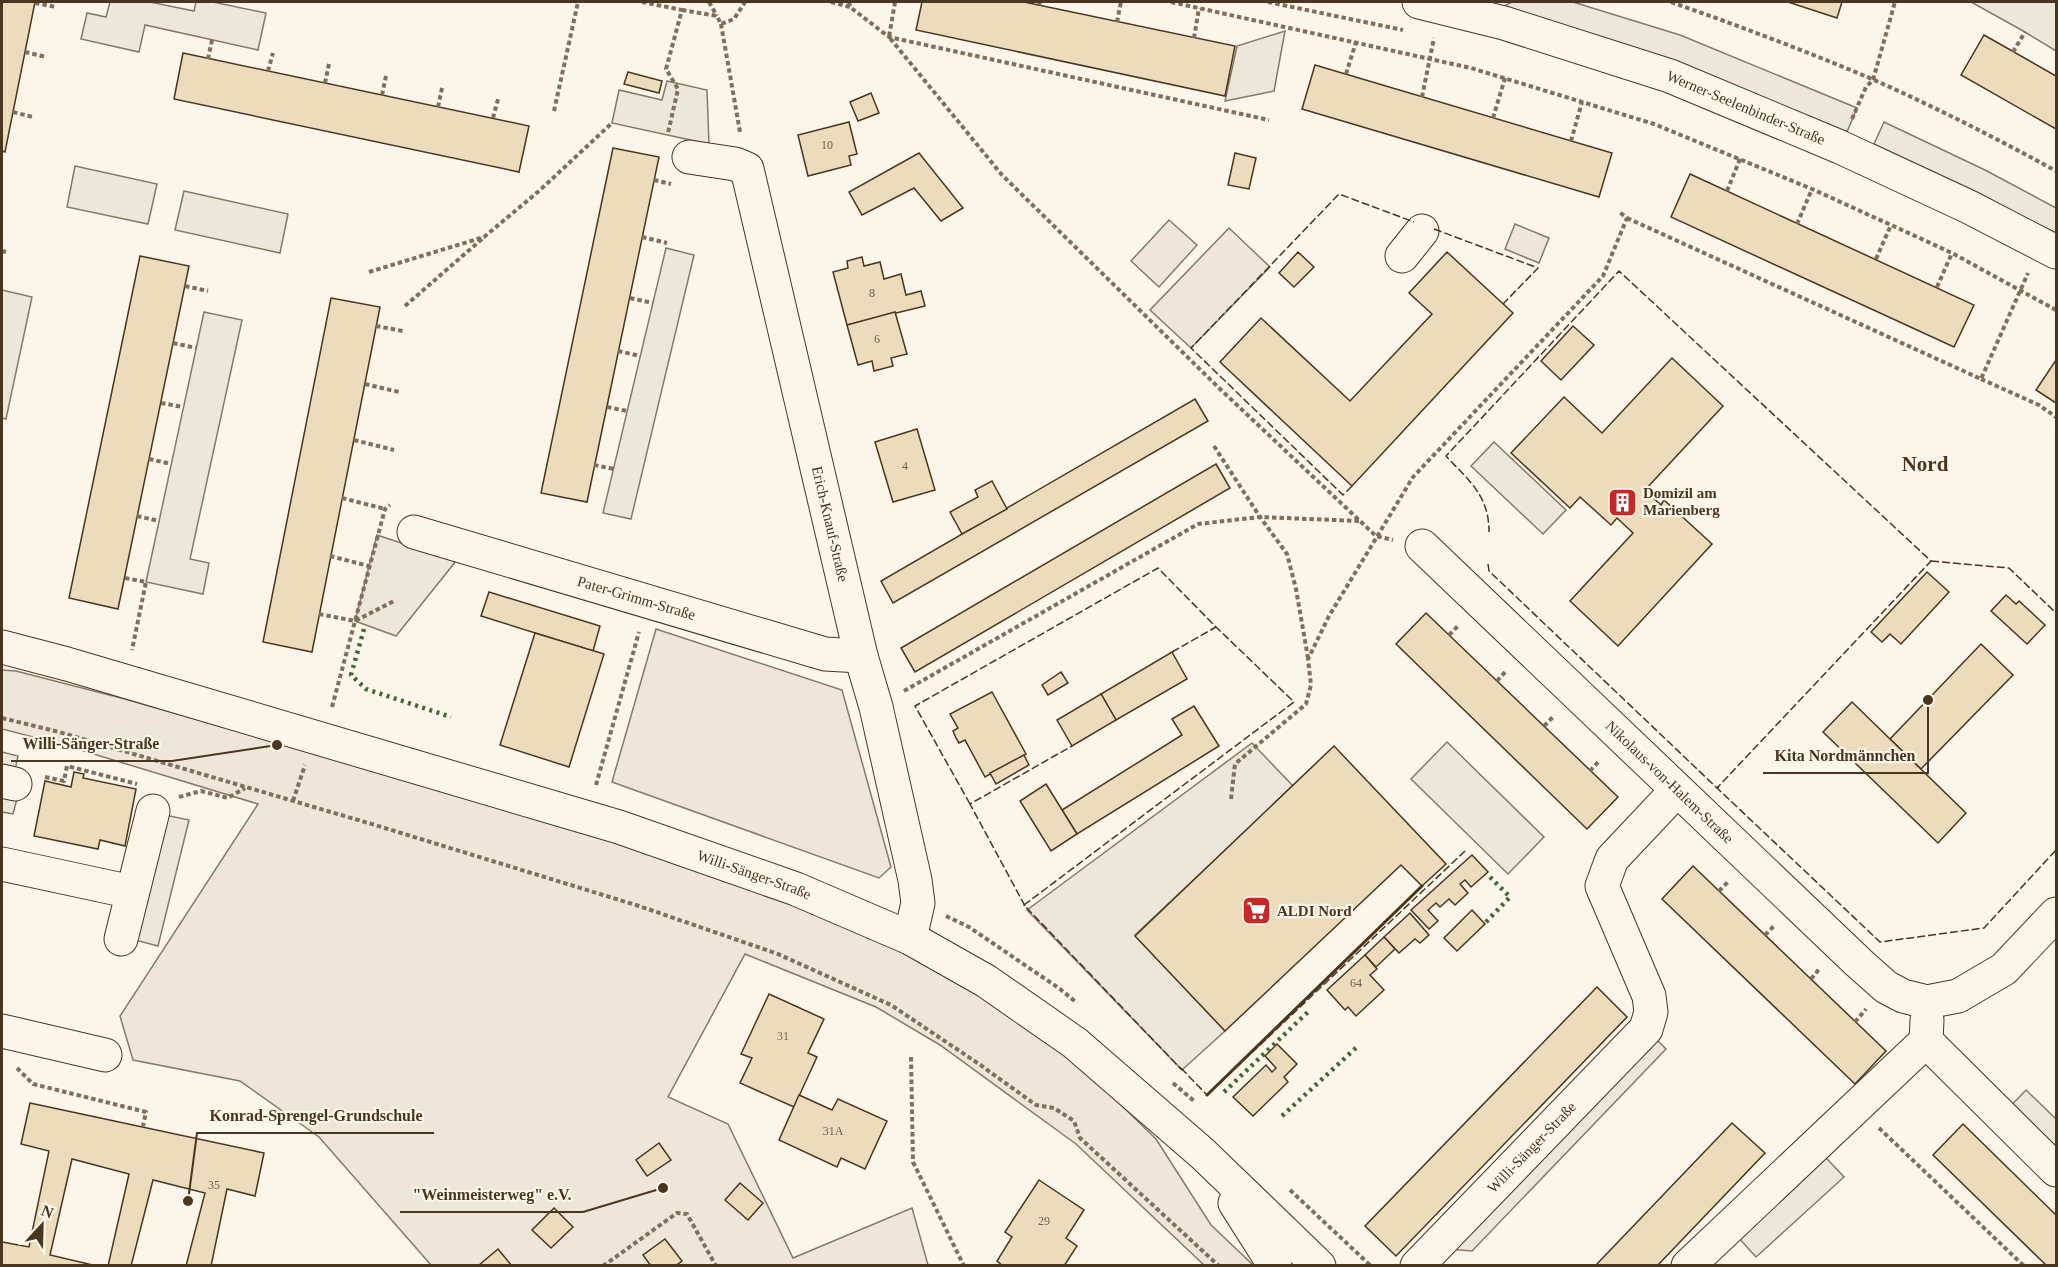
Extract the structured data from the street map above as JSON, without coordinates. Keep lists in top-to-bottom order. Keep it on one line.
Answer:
{"streets":{"street":["Werner-Seelenbinder-Straße","Erich-Knauf-Straße","Pater-Grimm-Straße","Nikolaus-von-Halem-Straße","Willi-Sänger-Straße"]},"crossings":[["Erich-Knauf-Straße","Pater-Grimm-Straße"],["Erich-Knauf-Straße","Willi-Sänger-Straße"],["Nikolaus-von-Halem-Straße","Willi-Sänger-Straße"]],"districts":["Nord"],"places":{"building":["Domizil am Marienberg"],"other":["Kita Nordmännchen","Willi-Sänger-Straße","\"Weinmeisterweg\" e.V.","Konrad-Sprengel-Grundschule"],"supermarket":["ALDI Nord"]},"house_numbers":["10","8","6","4","64","31","31A","35","29"],"north":"top"}
